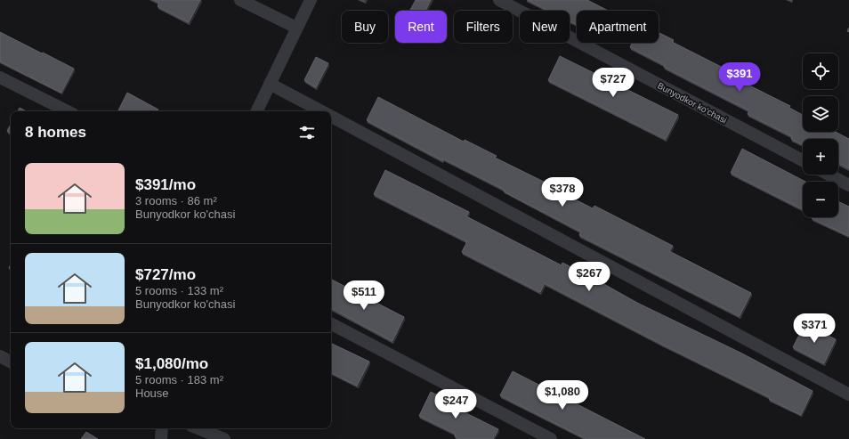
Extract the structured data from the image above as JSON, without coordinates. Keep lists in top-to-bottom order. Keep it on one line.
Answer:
{"streets":{"street":["Bunyodkor ko'chasi"]},"page":{"chip":["Buy","Rent","Filters","New","Apartment"],"map_buttons":["+","−"],"price":["$391","$727","$378","$267","$511","$371","$1,080","$247"],"heading":"8 homes","list":[{"name":"$391/mo","note":"3 rooms · 86 m² · Bunyodkor ko'chasi"},{"name":"$727/mo","note":"5 rooms · 133 m² · Bunyodkor ko'chasi"},{"name":"$1,080/mo","note":"5 rooms · 183 m² · House"}]}}
